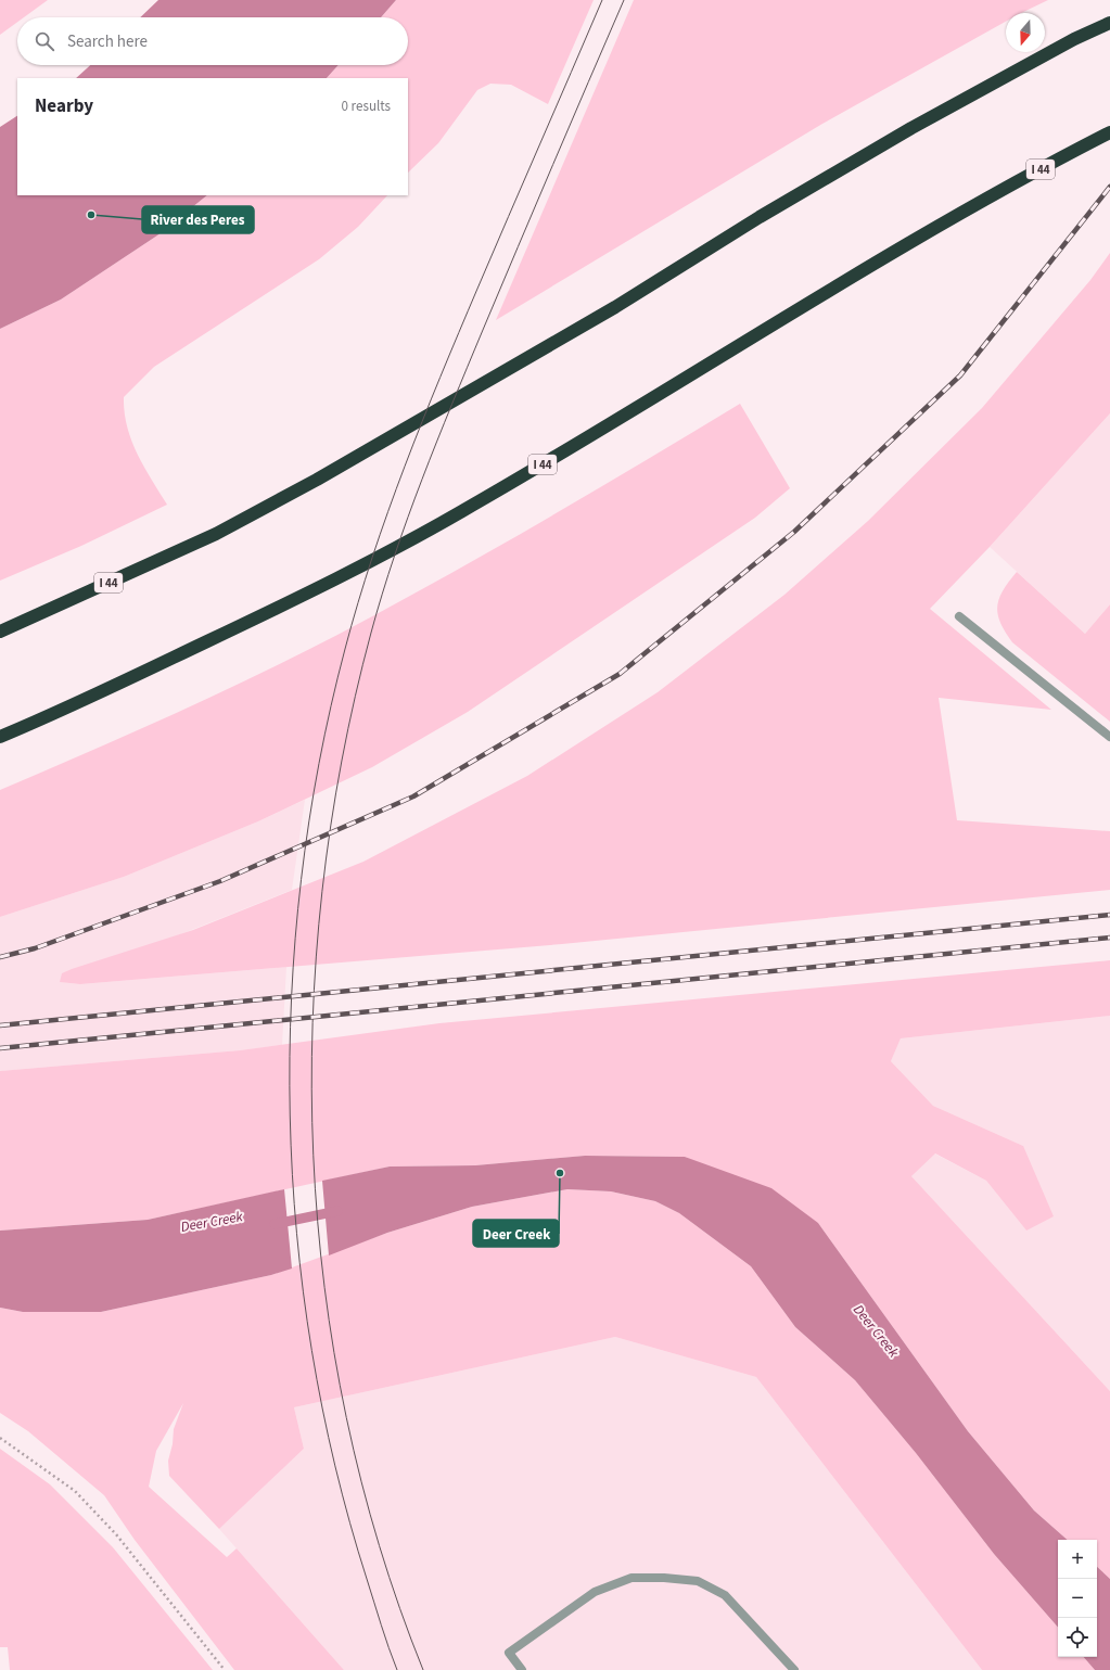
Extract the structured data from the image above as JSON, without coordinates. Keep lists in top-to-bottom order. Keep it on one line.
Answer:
{"streets":{"highway":["I 44"]},"water":["Deer Creek"],"places":["River des Peres","Deer Creek"],"north":"bottom","page":{"search":"Search here","heading":["Nearby","0 results"],"map_buttons":["+","−"]}}
